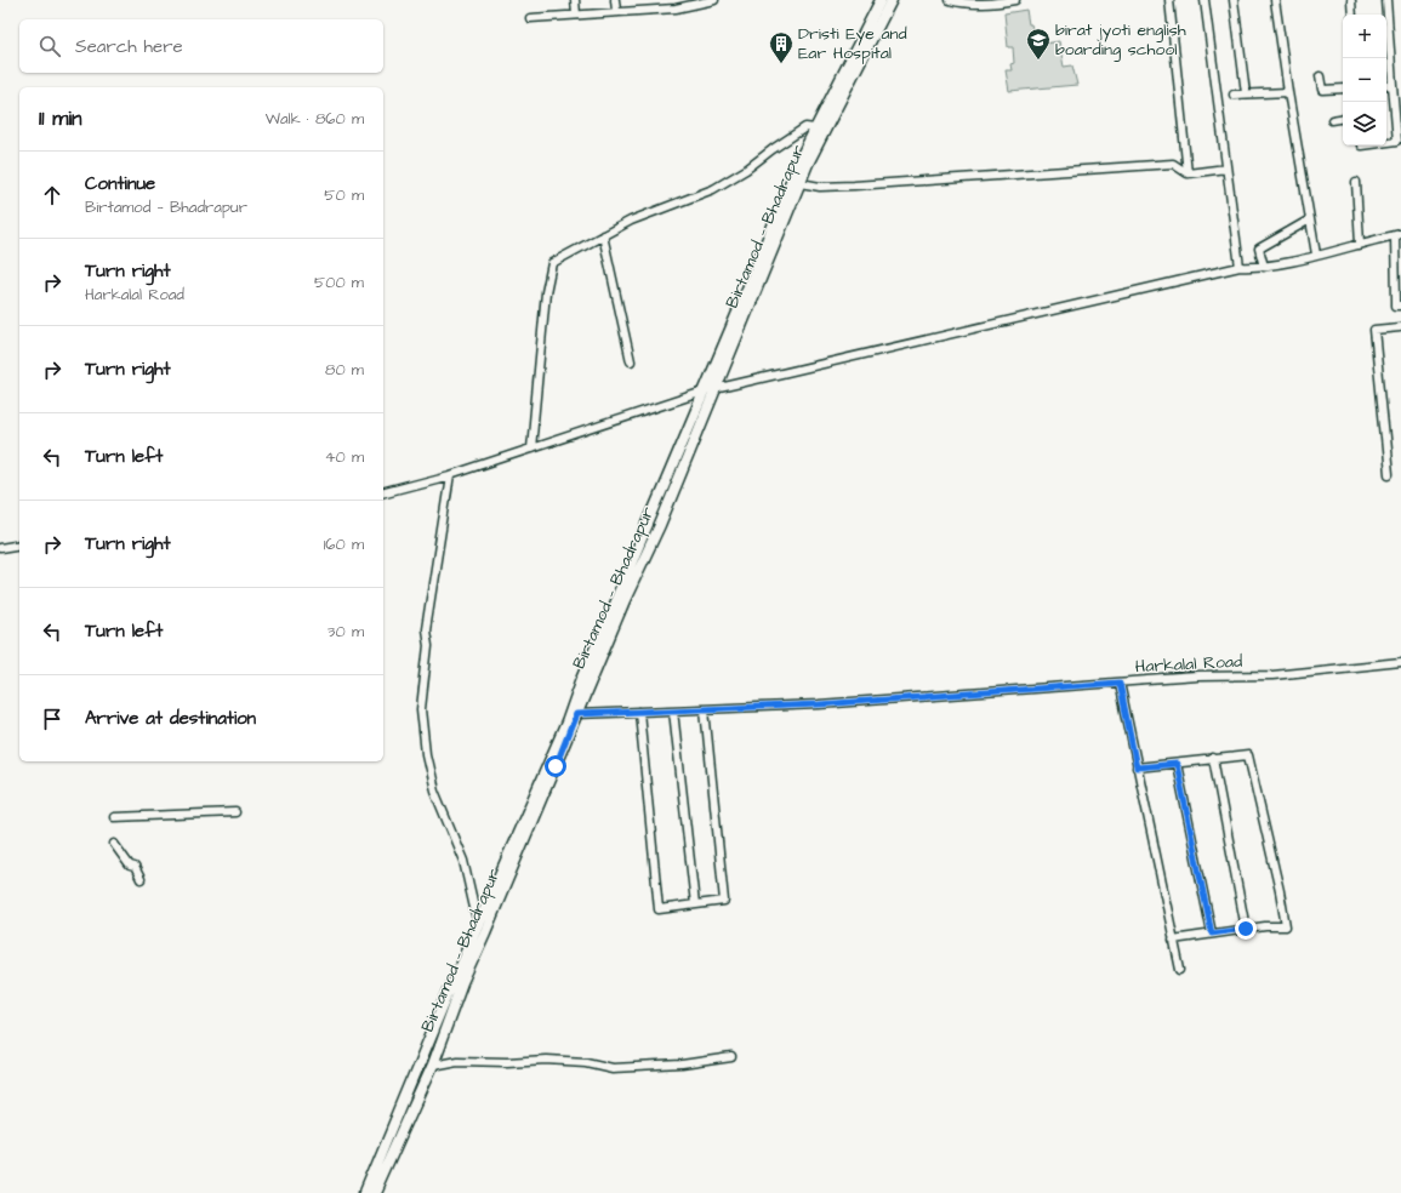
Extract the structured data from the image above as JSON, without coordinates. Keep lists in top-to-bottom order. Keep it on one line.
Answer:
{"streets":{"main road":["Birtamod — Bhadrapur"],"street":["Harkalal Road"]},"crossings":[["Birtamod — Bhadrapur","Harkalal Road"]],"places":{"school or university":["birat jyoti english boarding school"],"building":["Dristi Eye and Ear Hospital"]},"page":{"map_buttons":["+","−"],"search":"Search here","heading":["11 min","Walk · 860 m"],"list":[["Continue","Birtamod — Bhadrapur","50 m"],["Turn right","Harkalal Road","500 m"],["Turn right","80 m"],["Turn left","40 m"],["Turn right","160 m"],["Turn left","30 m"],"Arrive at destination"]}}
